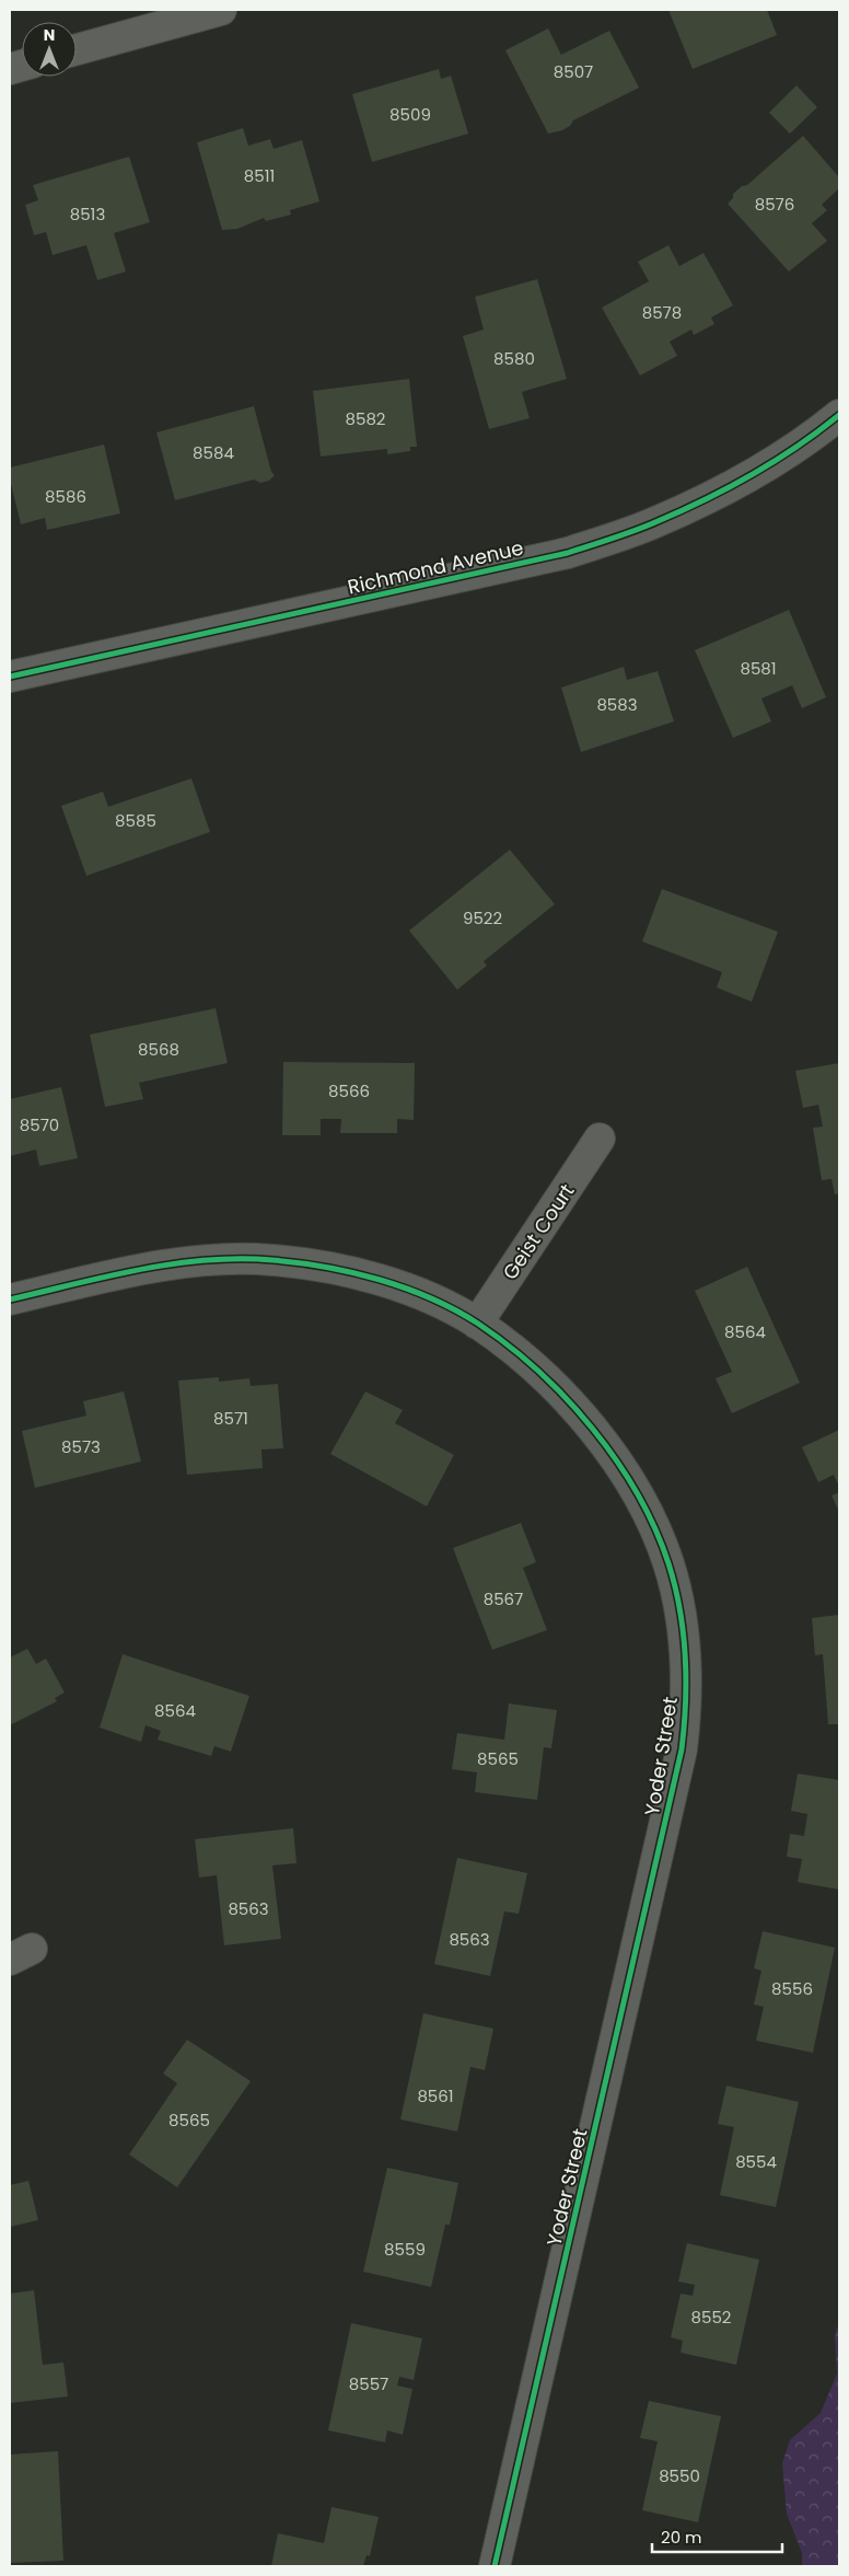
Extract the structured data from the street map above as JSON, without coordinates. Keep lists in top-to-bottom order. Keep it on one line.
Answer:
{"streets":{"street":["Richmond Avenue","Geist Court","Yoder Street"]},"crossings":[["Geist Court","Yoder Street"]],"house_numbers":["8507","8509","8511","8576","8513","8578","8580","8582","8584","8586","8581","8583","8585","9522","8568","8566","8570","8564","8571","8573","8567","8564","8565","8563","8563","8556","8561","8565","8554","8559","8552","8557","8550"],"scale_bar":"20 m","north":"top"}
